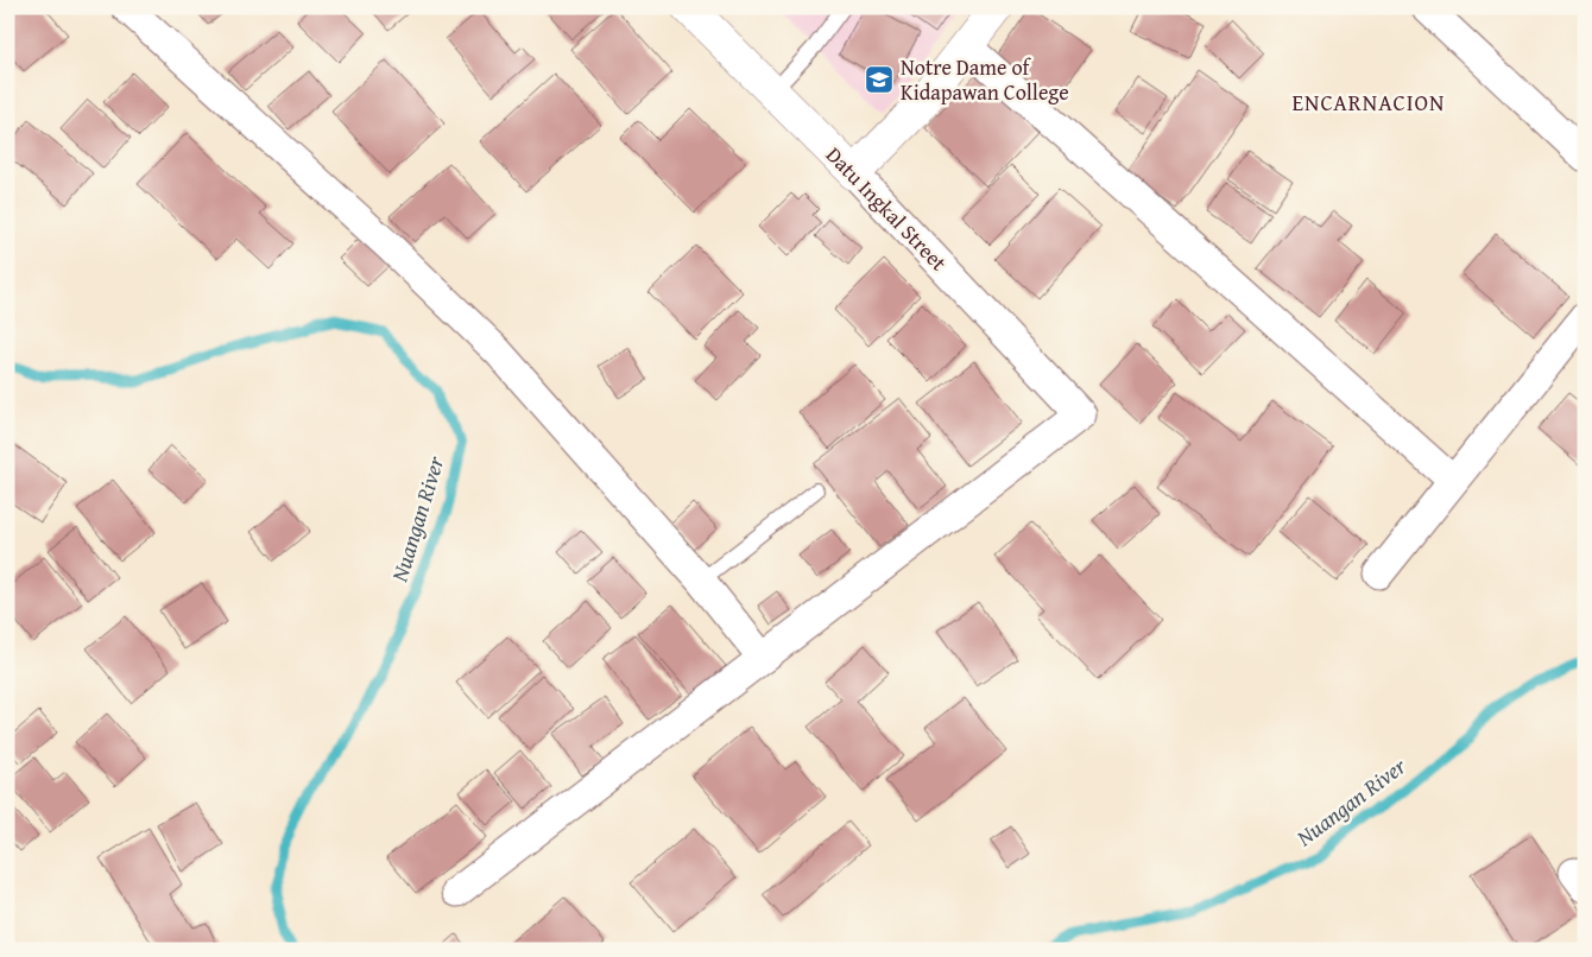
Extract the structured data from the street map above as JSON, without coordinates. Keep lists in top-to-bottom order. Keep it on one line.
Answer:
{"streets":{"street":["Datu Ingkal Street"]},"districts":["ENCARNACION"],"water":["Nuangan River"],"places":{"school or university":["Notre Dame of Kidapawan College"]}}
